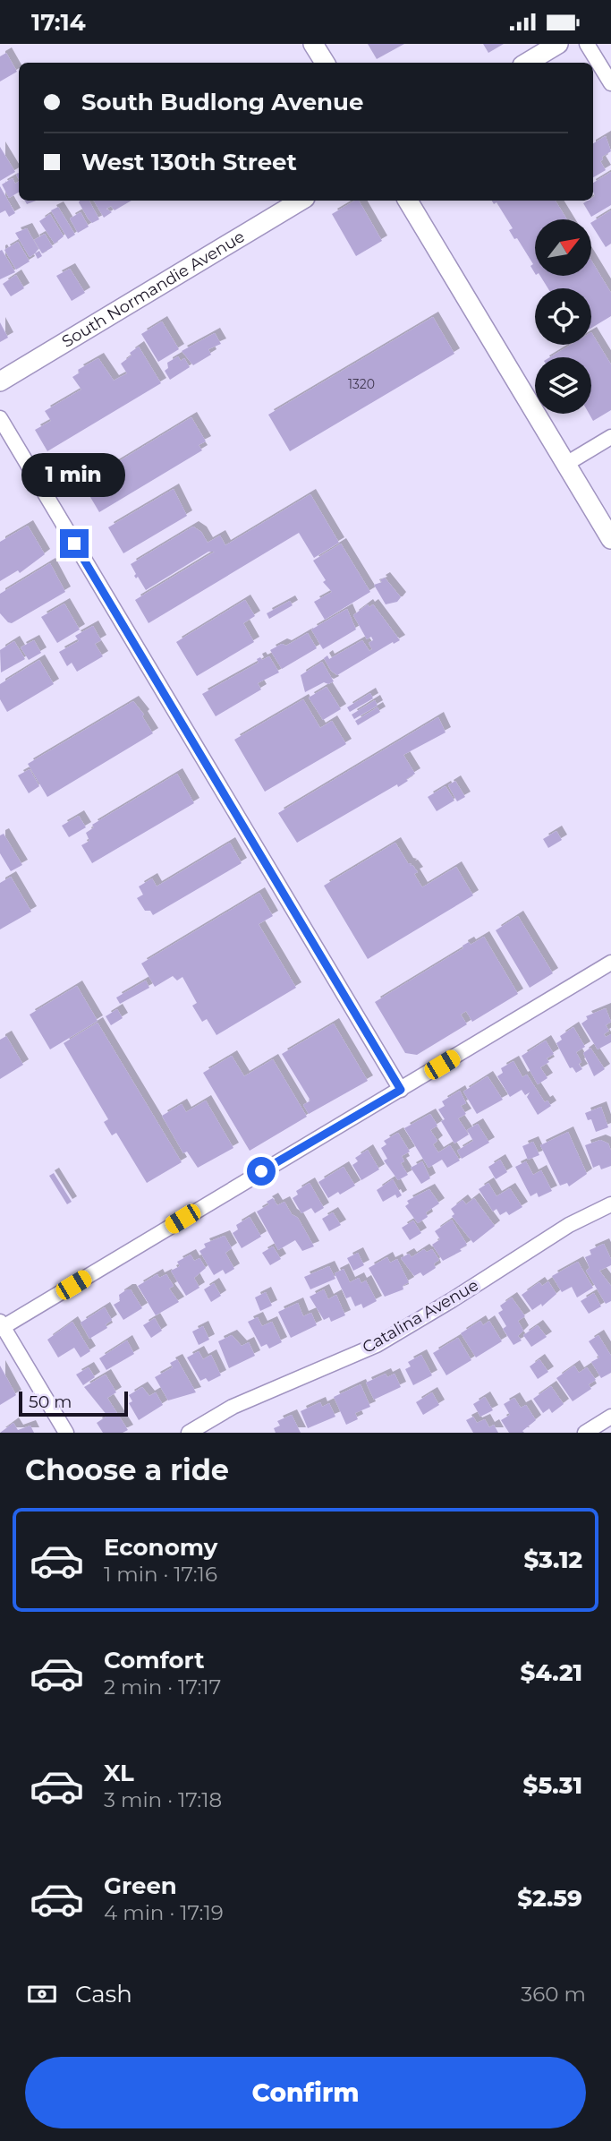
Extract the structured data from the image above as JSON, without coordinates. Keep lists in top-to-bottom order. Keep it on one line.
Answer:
{"streets":{"main road":["South Normandie Avenue"],"street":["Catalina Avenue"]},"house_numbers":["1320"],"scale_bar":"50 m","north":"top right","page":{"status":"17:14","banner":["South Budlong Avenue","West 130th Street"],"bubble":"1 min","scale":"50 m","heading":"Choose a ride","list":[{"name":"Economy","note":"1 min · 17:16","value":"$3.12"},{"name":"Comfort","note":"2 min · 17:17","value":"$4.21"},{"name":"XL","note":"3 min · 17:18","value":"$5.31"},{"name":"Green","note":"4 min · 17:19","value":"$2.59"}],"pay":["Cash","360 m"],"buttons":"Confirm"}}
